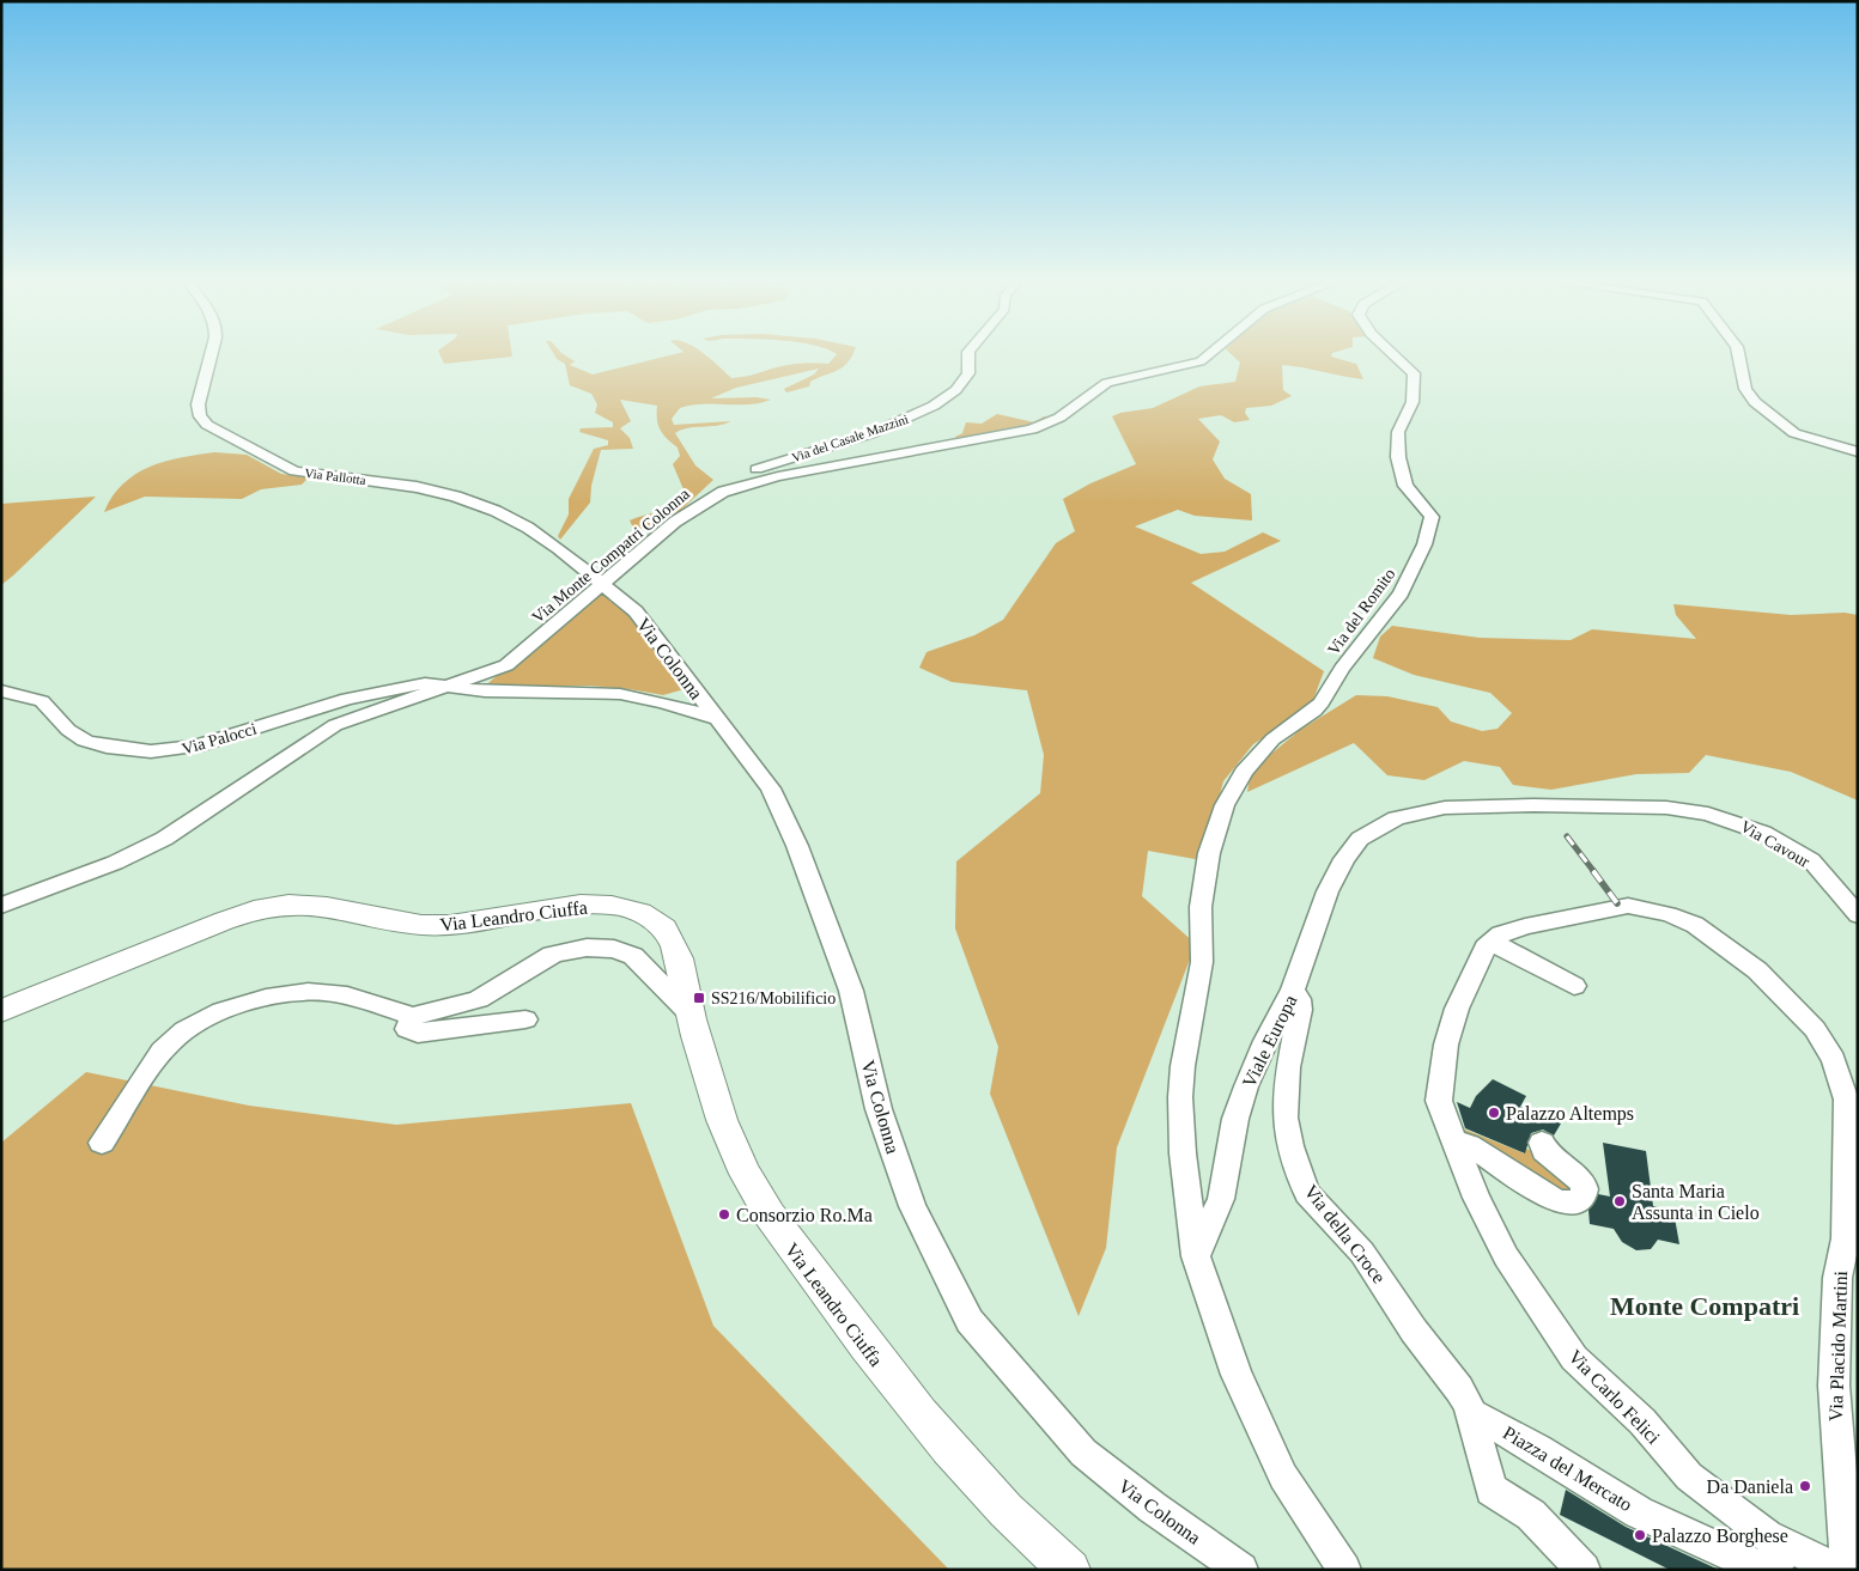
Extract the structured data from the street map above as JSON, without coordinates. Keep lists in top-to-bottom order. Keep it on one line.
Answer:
{"streets":{"main road":["Via Leandro Ciuffa"],"street":["Via del Casale Mazzini","Via Pallotta","Via Monte Compatri Colonna","Via del Romito","Via Colonna","Via Palocci","Via Cavour","Viale Europa","Via della Croce","Via Placido Martini","Via Carlo Felici","Piazza del Mercato"]},"crossings":[["Via del Casale Mazzini","Via Monte Compatri Colonna"],["Via Pallotta","Via Monte Compatri Colonna"],["Via Pallotta","Via Colonna"],["Via Monte Compatri Colonna","Via Colonna"],["Via Monte Compatri Colonna","Via Palocci"],["Via del Romito","Viale Europa"],["Via Colonna","Via Palocci"],["Via Cavour","Viale Europa"],["Viale Europa","Via della Croce"],["Via della Croce","Piazza del Mercato"],["Via Placido Martini","Via Carlo Felici"]],"districts":["Monte Compatri"],"places":{"transit":["SS216/Mobilificio"],"other":["Palazzo Altemps","Santa Maria Assunta in Cielo","Consorzio Ro.Ma","Da Daniela","Palazzo Borghese"]}}
